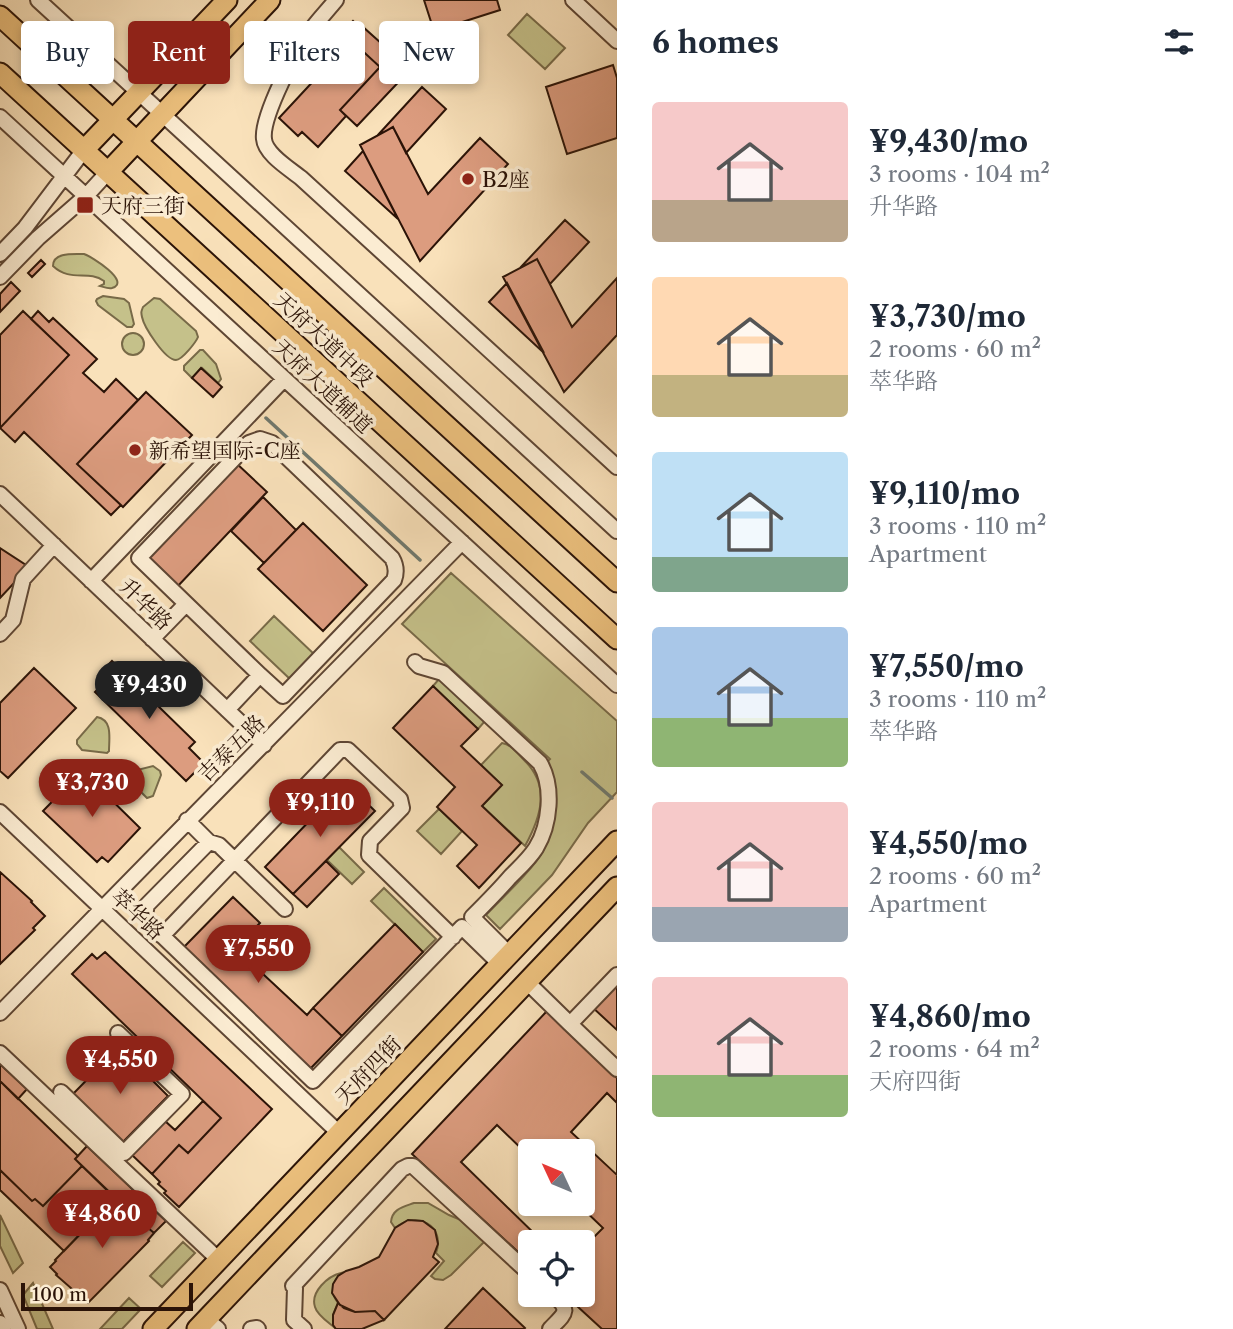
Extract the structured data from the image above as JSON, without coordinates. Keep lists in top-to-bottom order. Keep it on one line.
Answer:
{"streets":{"main road":["天府大道中段","天府四街"],"street":["天府大道辅道","升华路","吉泰五路","萃华路"]},"crossings":[["天府大道辅道","吉泰五路"],["升华路","吉泰五路"],["吉泰五路","萃华路"],["萃华路","天府四街"]],"places":{"other":["B2座","新希望国际-C座"],"transit":["天府三街"]},"scale_bar":"100 m","north":"top left","page":{"heading":"6 homes","chip":["Buy","Rent","Filters","New"],"list":[{"name":"¥9,430/mo","note":"3 rooms · 104 m² · 升华路"},{"name":"¥3,730/mo","note":"2 rooms · 60 m² · 萃华路"},{"name":"¥9,110/mo","note":"3 rooms · 110 m² · Apartment"},{"name":"¥7,550/mo","note":"3 rooms · 110 m² · 萃华路"},{"name":"¥4,550/mo","note":"2 rooms · 60 m² · Apartment"},{"name":"¥4,860/mo","note":"2 rooms · 64 m² · 天府四街"}],"price":["¥9,430","¥3,730","¥9,110","¥7,550","¥4,550","¥4,860"],"scale":"100 m"}}
